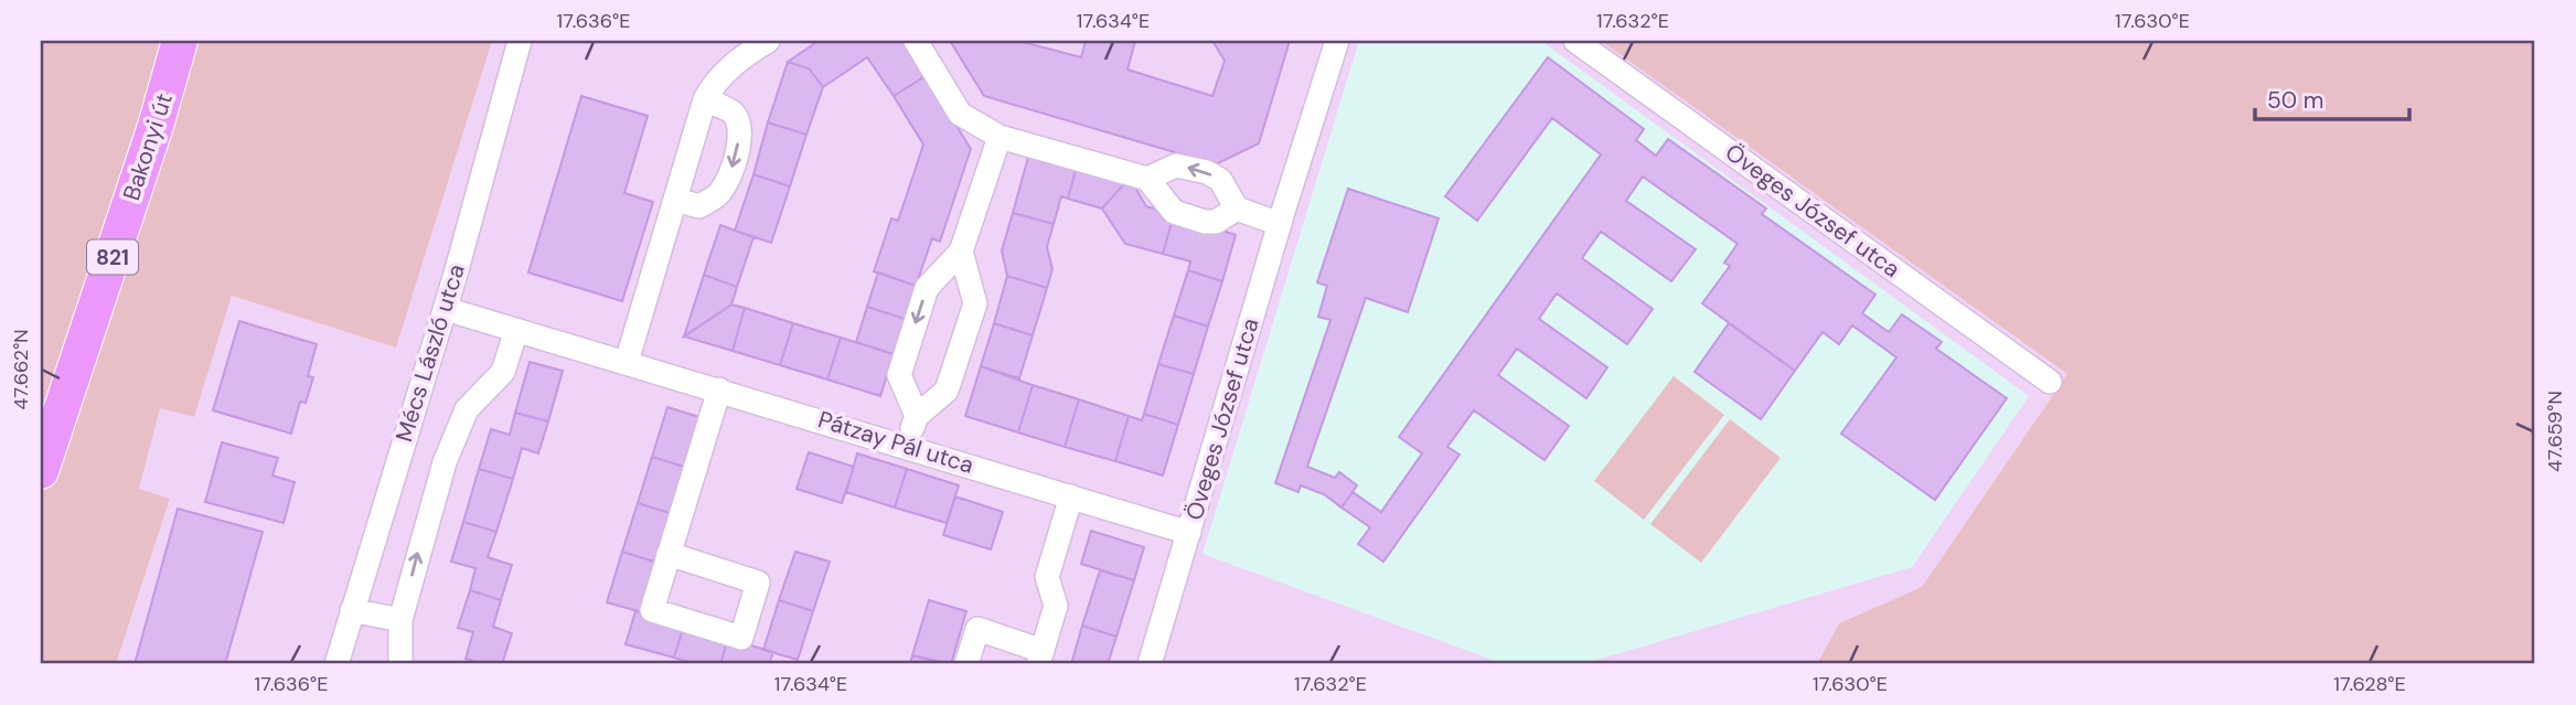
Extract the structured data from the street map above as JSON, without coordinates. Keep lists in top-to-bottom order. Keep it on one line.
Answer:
{"streets":{"main road":["Bakonyi út","821"],"street":["Öveges József utca","Mécs László utca","Pátzay Pál utca"]},"crossings":[["Öveges József utca","Pátzay Pál utca"],["Mécs László utca","Pátzay Pál utca"]],"scale_bar":"50 m","coordinates":["17.636°E","17.634°E","17.632°E","17.630°E","47.662°N","47.659°N","17.628°E"]}
